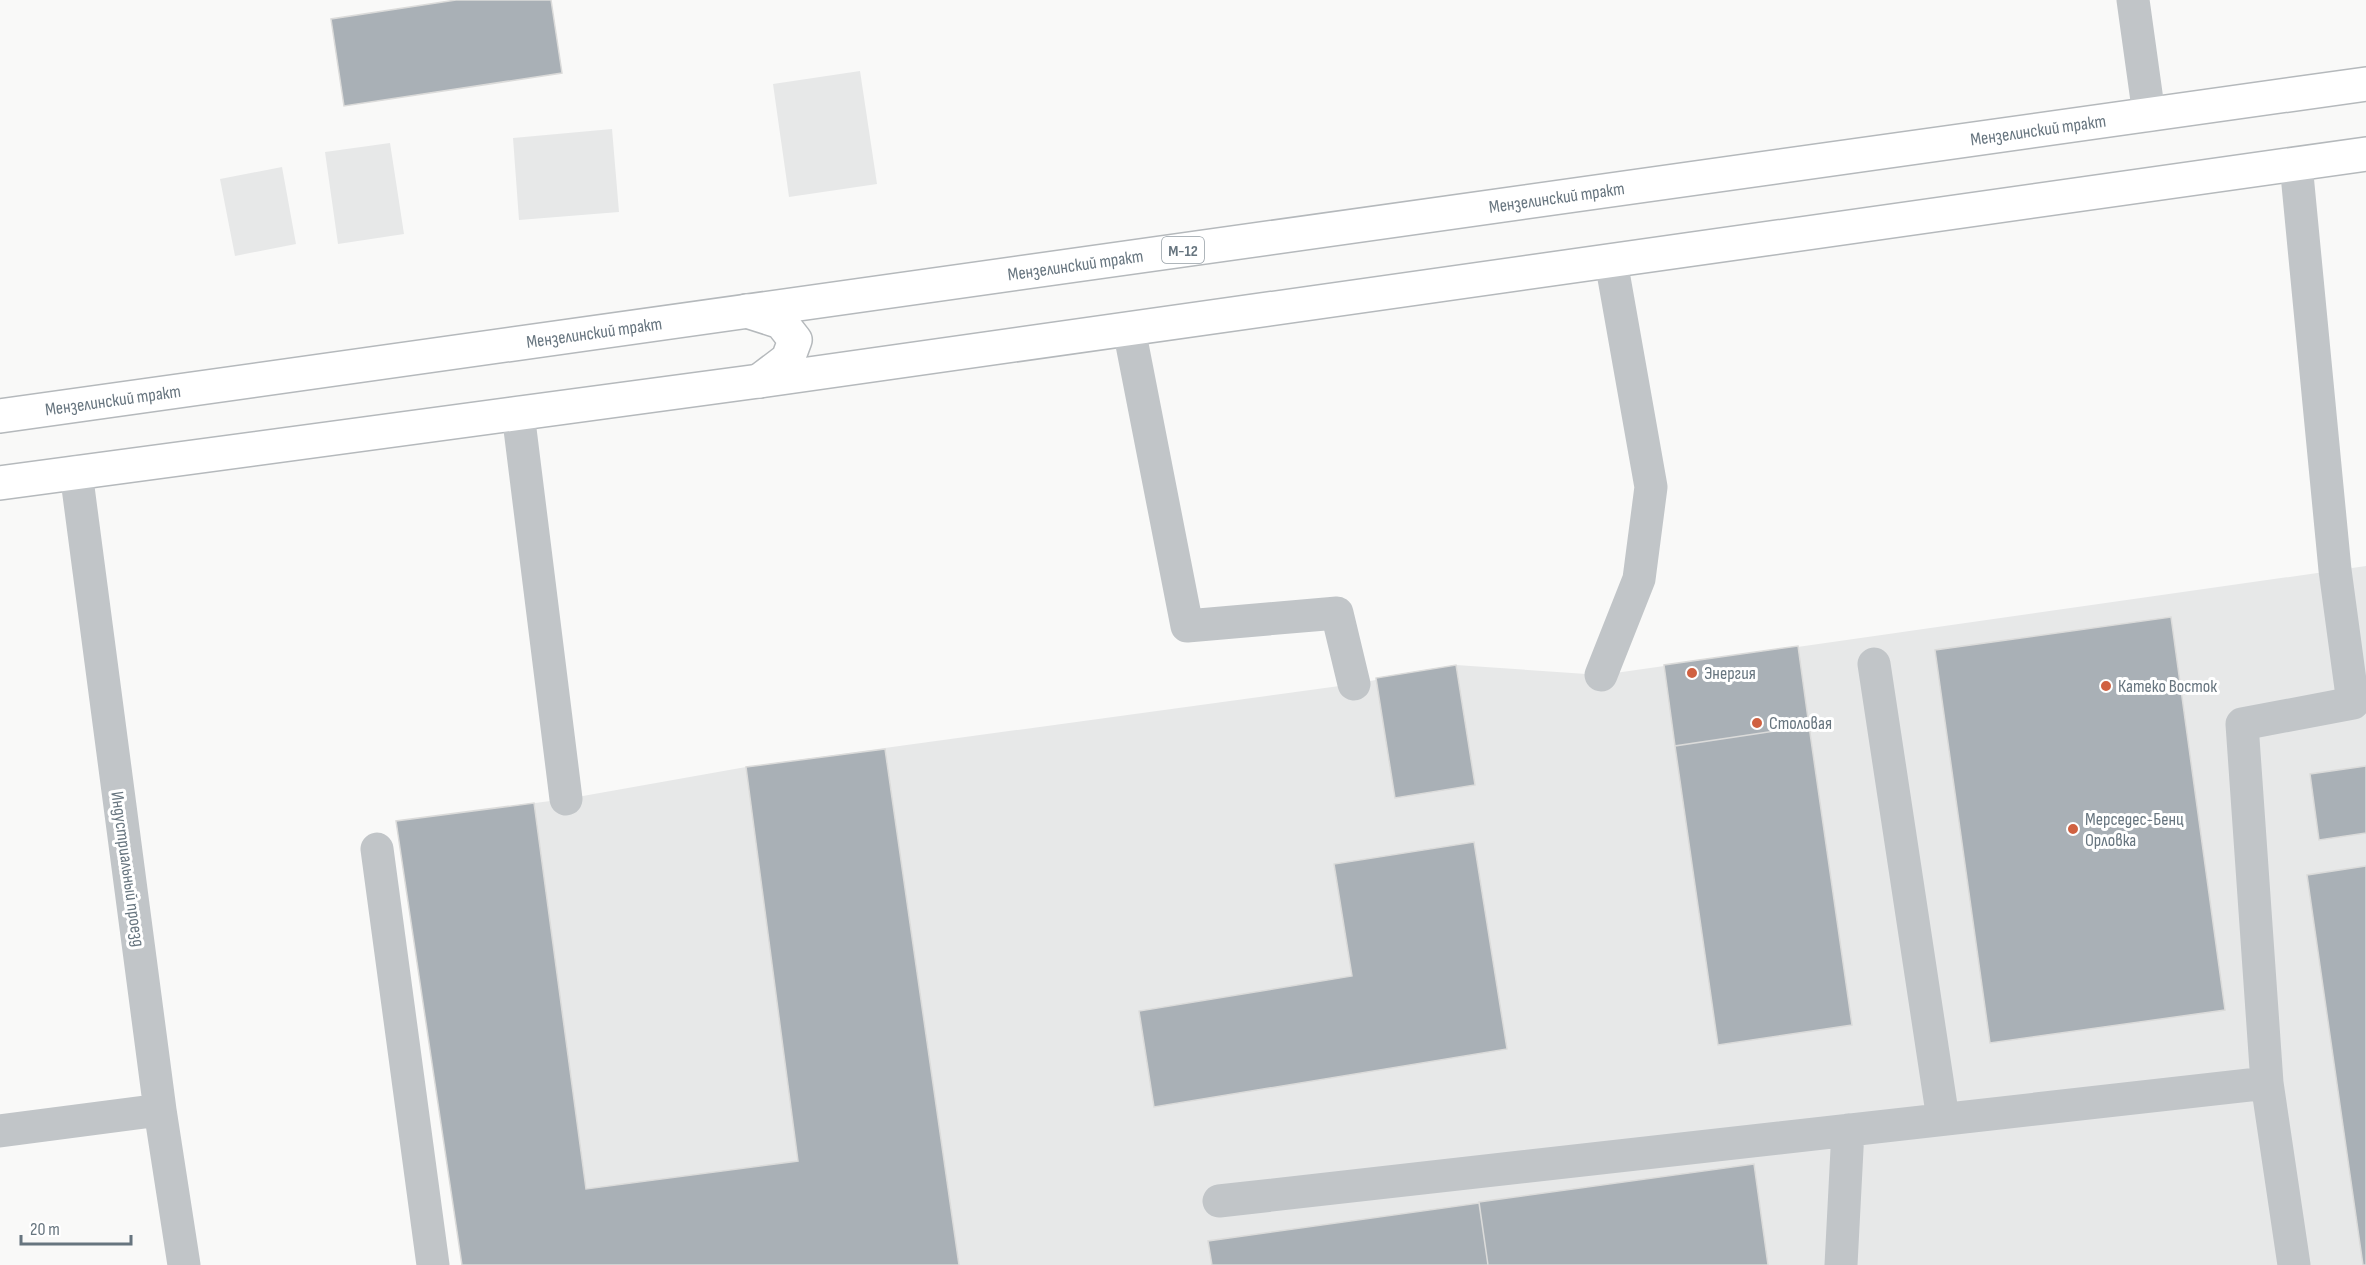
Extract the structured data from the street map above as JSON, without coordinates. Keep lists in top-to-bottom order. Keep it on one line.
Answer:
{"streets":{"main road":["Мензелинский тракт","М-12"],"street":["Индустриальный проезд"]},"places":["Энергия","Катеко Восток","Столовая","Мерседес-Бенц Орловка"],"scale_bar":"20 m"}
